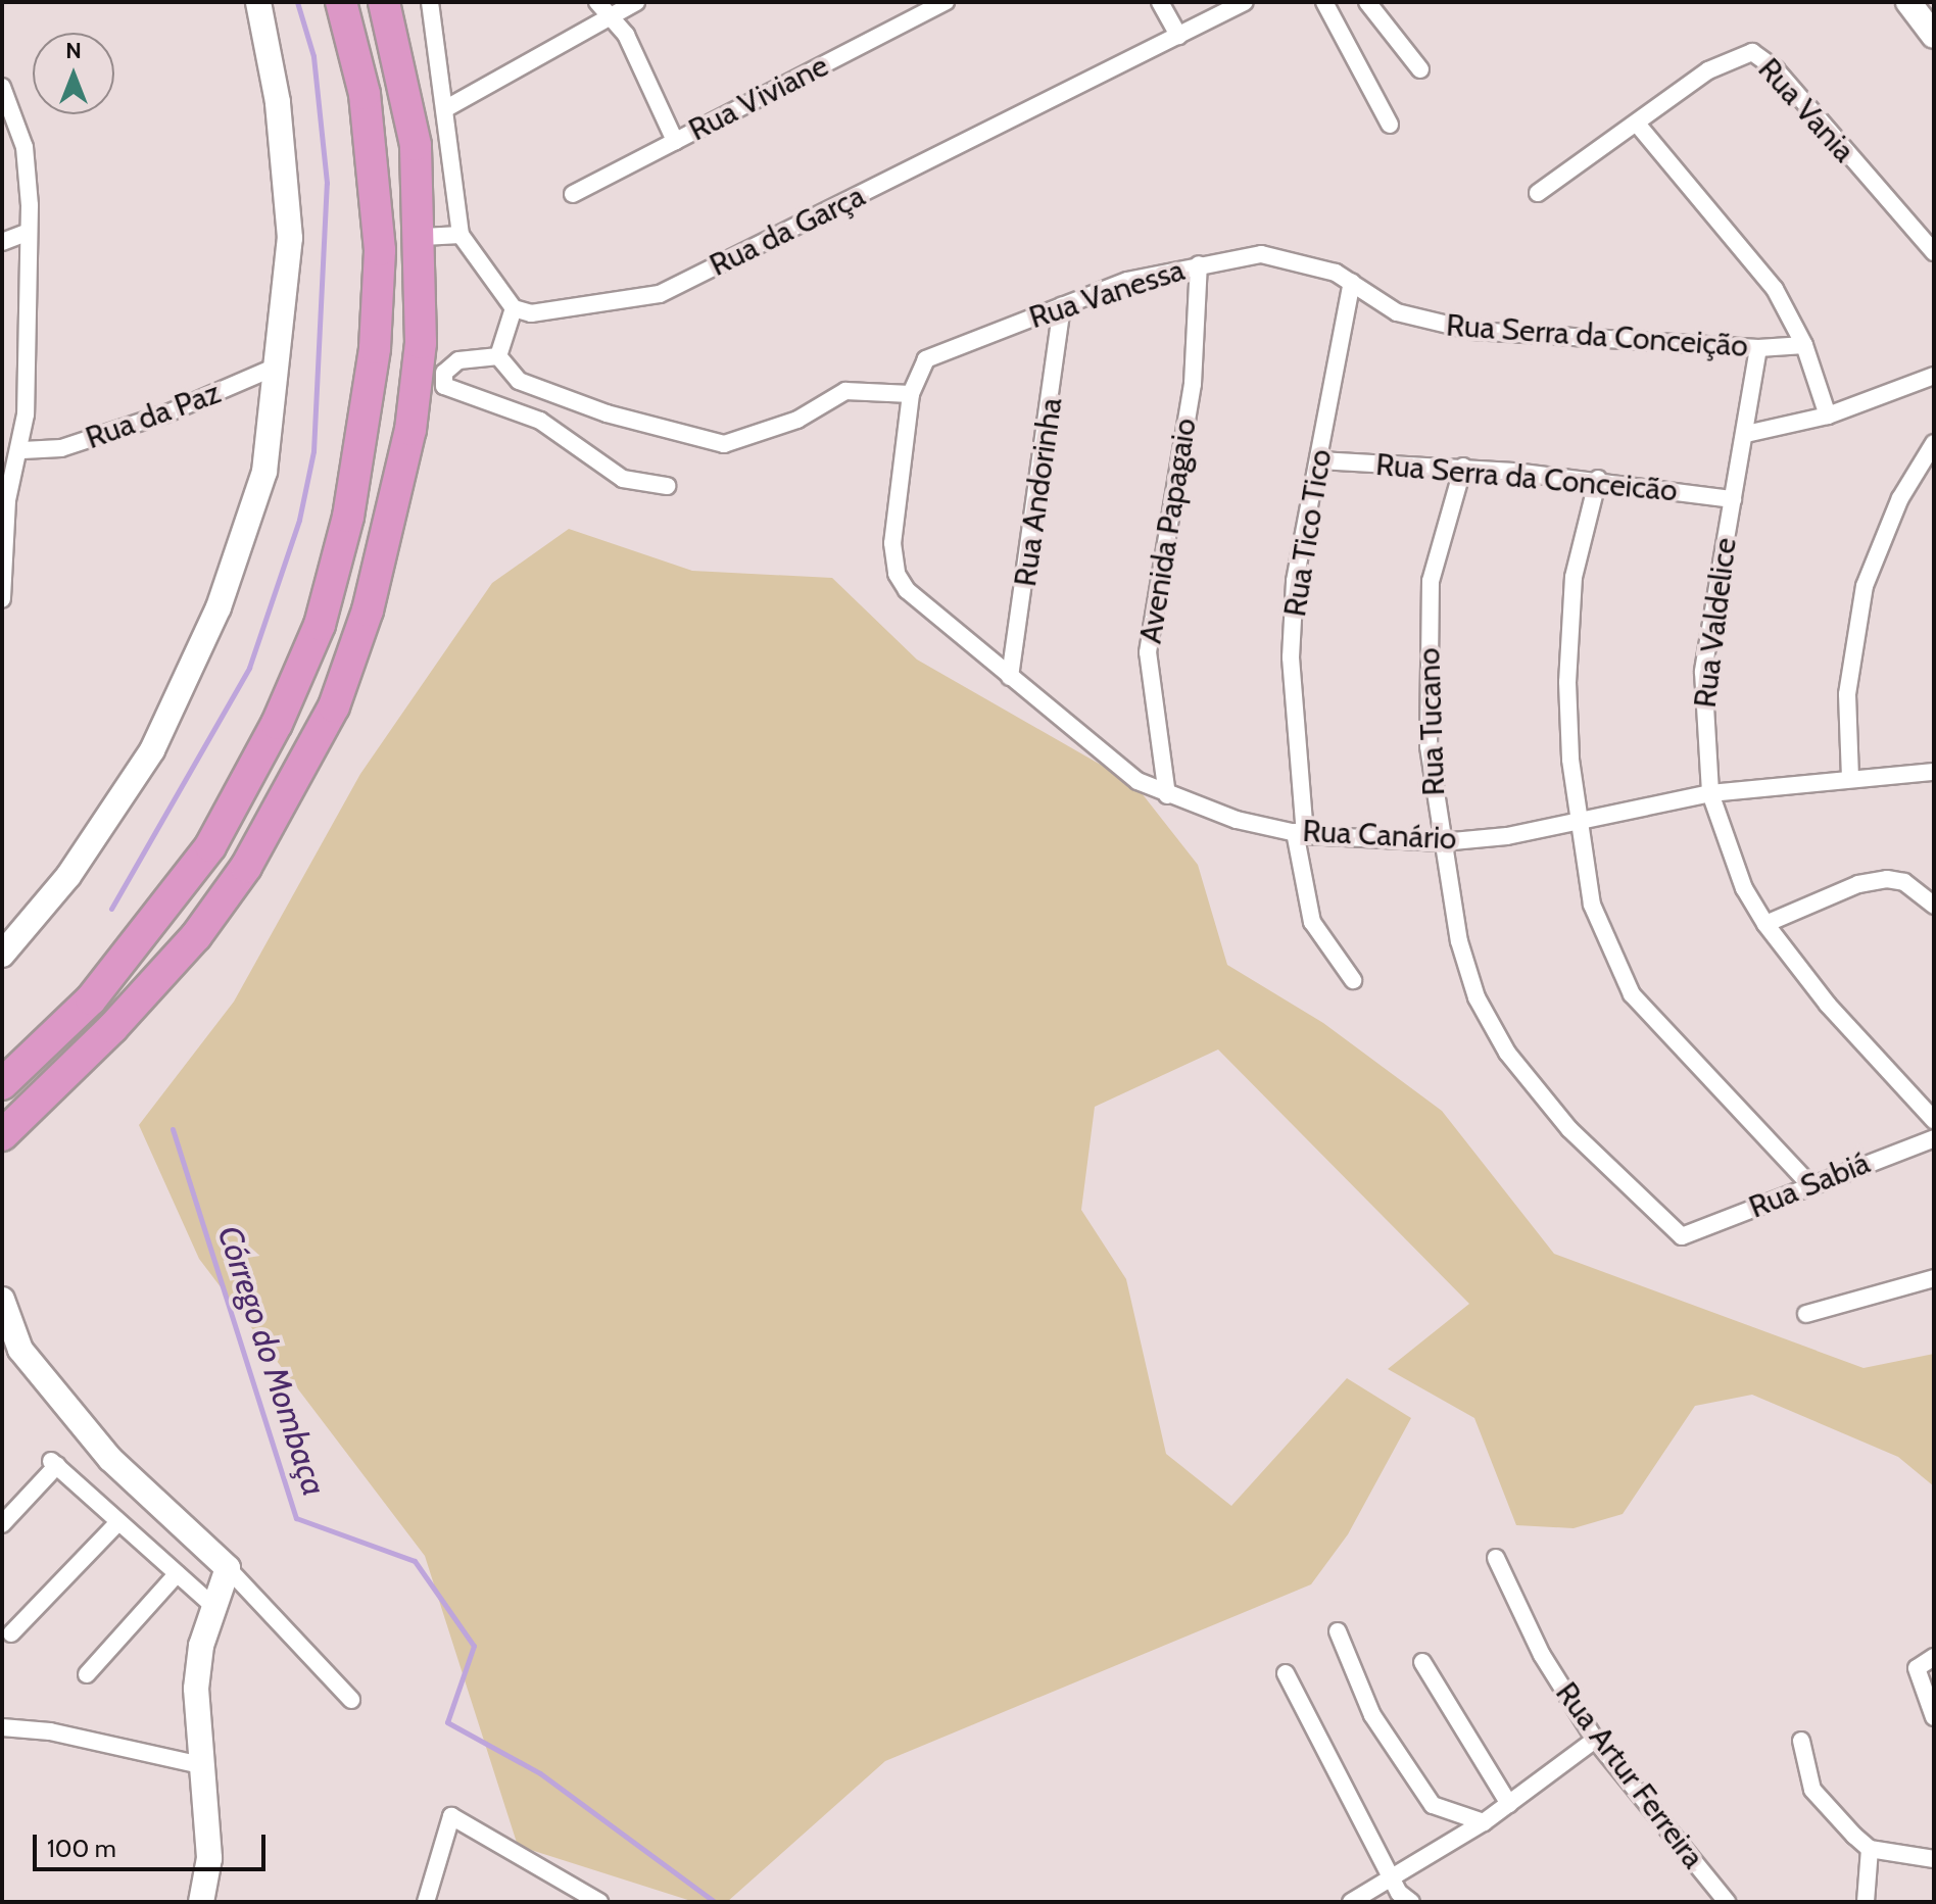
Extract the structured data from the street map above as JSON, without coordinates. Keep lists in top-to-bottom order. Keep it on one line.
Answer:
{"streets":{"street":["Rua Viviane","Rua Vania","Rua da Garça","Rua Vanessa","Rua Serra da Conceição","Rua da Paz","Rua Serra da Conceicão","Rua Andorinha","Avenida Papagaio","Rua Tico Tico","Rua Valdelice","Rua Tucano","Rua Canário","Rua Sabiá","Rua Artur Ferreira"]},"crossings":[["Rua Vanessa","Rua Serra da Conceição"],["Rua Vanessa","Rua Andorinha"],["Rua Vanessa","Avenida Papagaio"],["Rua Vanessa","Rua Tico Tico"],["Rua Vanessa","Rua Canário"],["Rua Serra da Conceição","Rua Tico Tico"],["Rua Serra da Conceição","Rua Valdelice"],["Rua Serra da Conceicão","Rua Tico Tico"],["Rua Serra da Conceicão","Rua Valdelice"],["Rua Serra da Conceicão","Rua Tucano"],["Rua Andorinha","Rua Canário"],["Avenida Papagaio","Rua Canário"],["Rua Tico Tico","Rua Canário"],["Rua Valdelice","Rua Canário"],["Rua Tucano","Rua Canário"],["Rua Tucano","Rua Sabiá"]],"water":["Córrego do Mombaça"],"scale_bar":"100 m","north":"top"}
